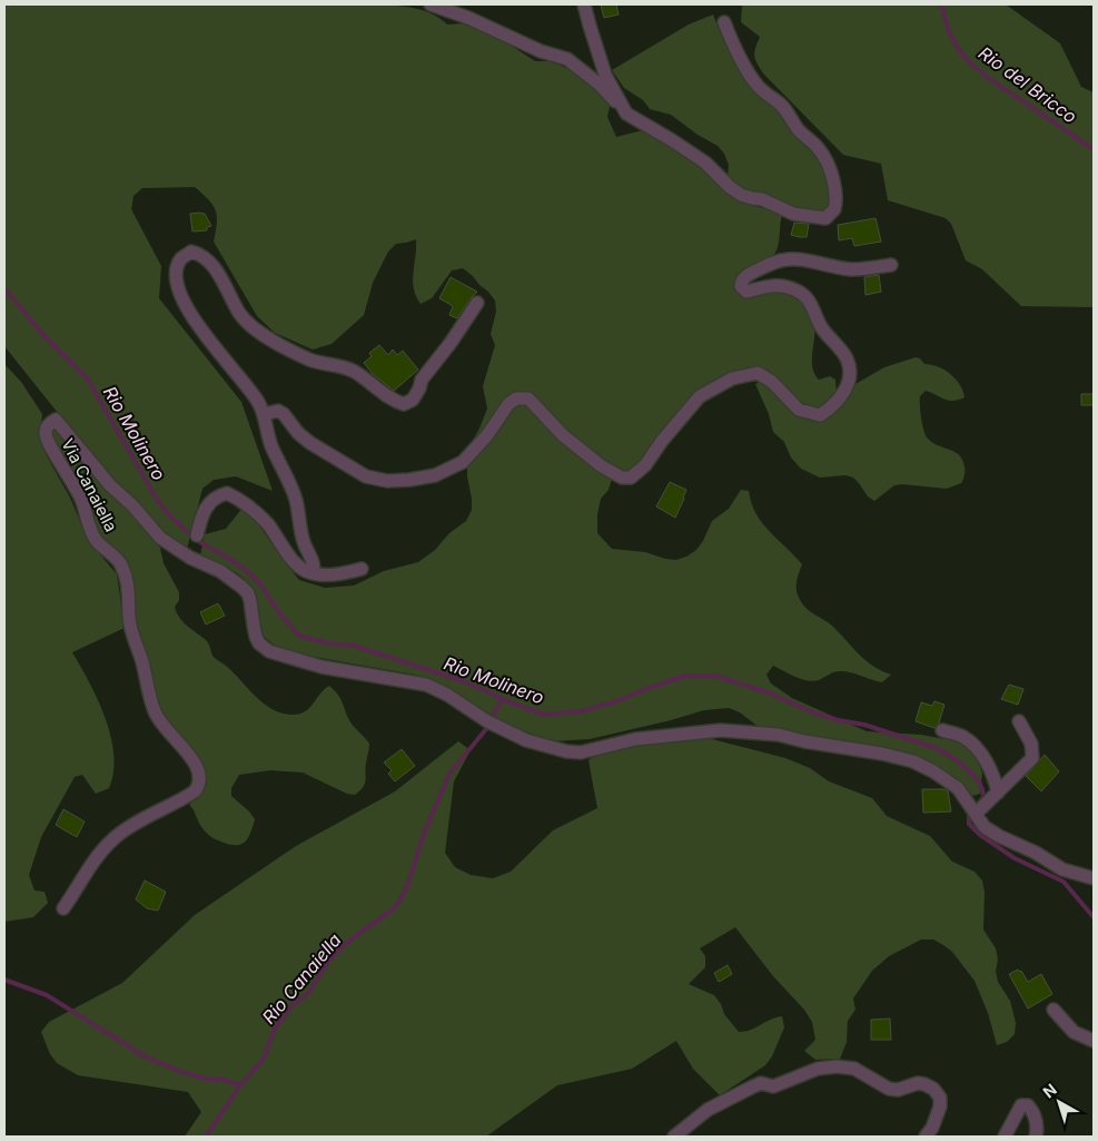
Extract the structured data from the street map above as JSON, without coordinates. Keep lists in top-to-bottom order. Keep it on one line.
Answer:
{"streets":{"street":["Via Canaiella"]},"water":["Rio del Bricco","Rio Molinero","Rio Canaiella"],"north":"top left"}
